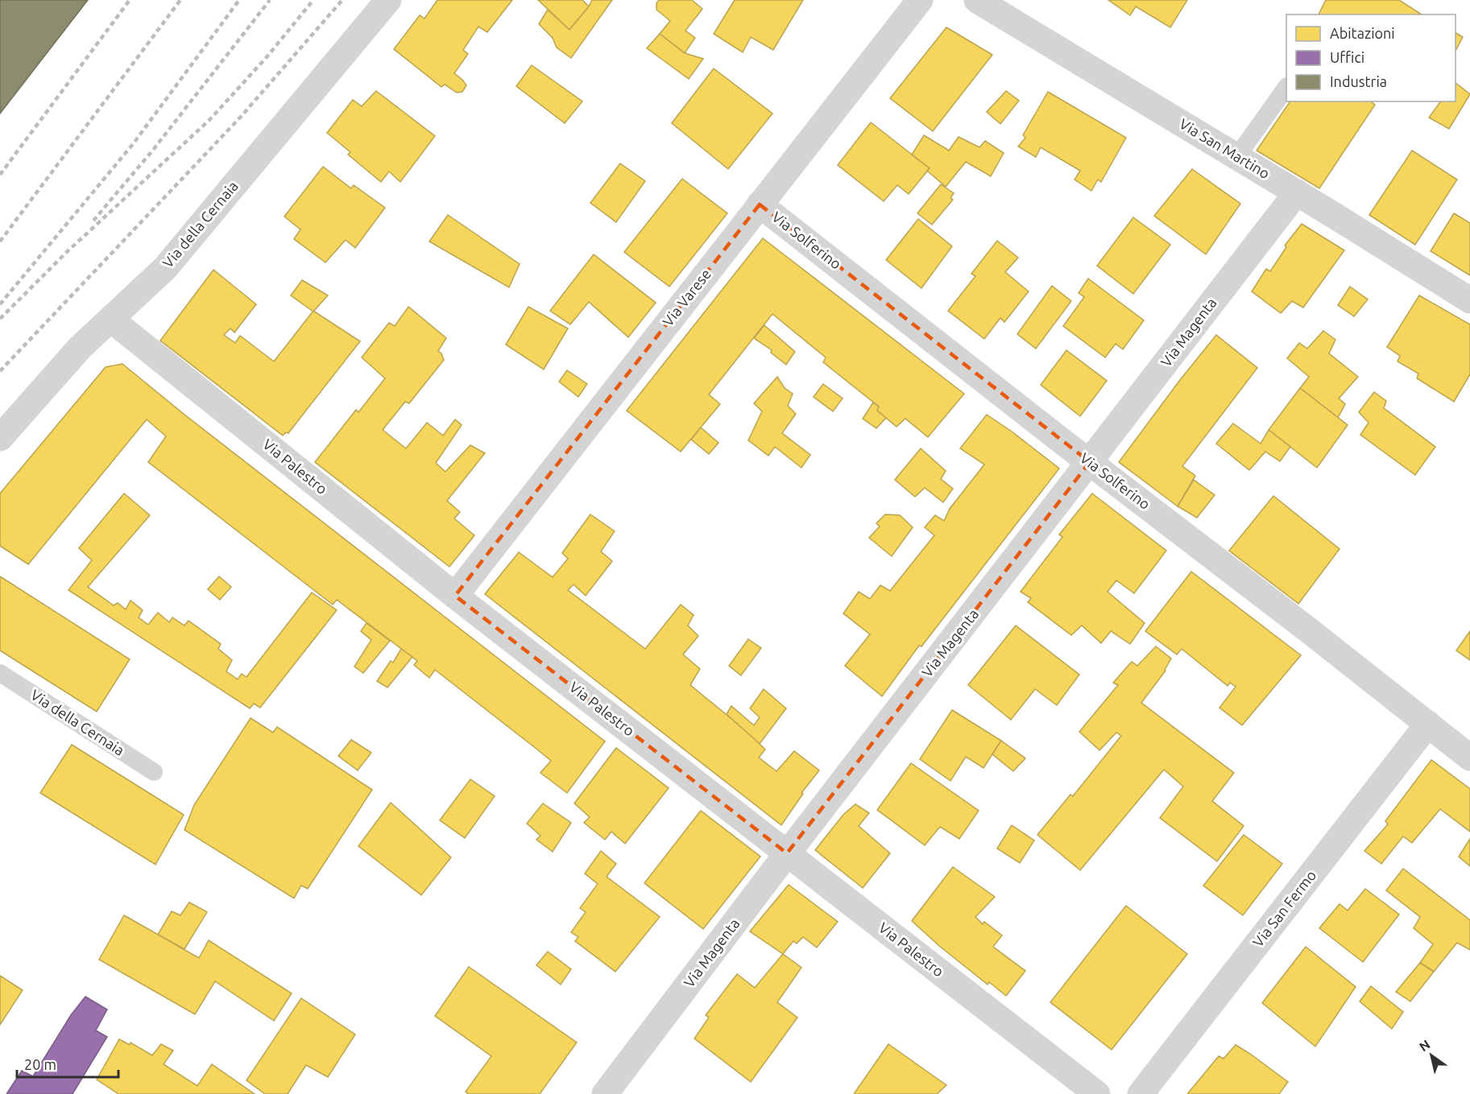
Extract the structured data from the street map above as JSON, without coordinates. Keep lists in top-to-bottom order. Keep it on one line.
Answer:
{"streets":{"street":["Via San Martino","Via della Cernaia","Via Solferino","Via Varese","Via Magenta","Via Palestro","Via San Fermo"]},"crossings":[["Via San Martino","Via Magenta"],["Via della Cernaia","Via Palestro"],["Via Solferino","Via Varese"],["Via Solferino","Via Magenta"],["Via Solferino","Via San Fermo"],["Via Varese","Via Palestro"],["Via Magenta","Via Palestro"]],"legend":["Abitazioni","Uffici","Industria"],"scale_bar":"20 m","north":"top left"}
